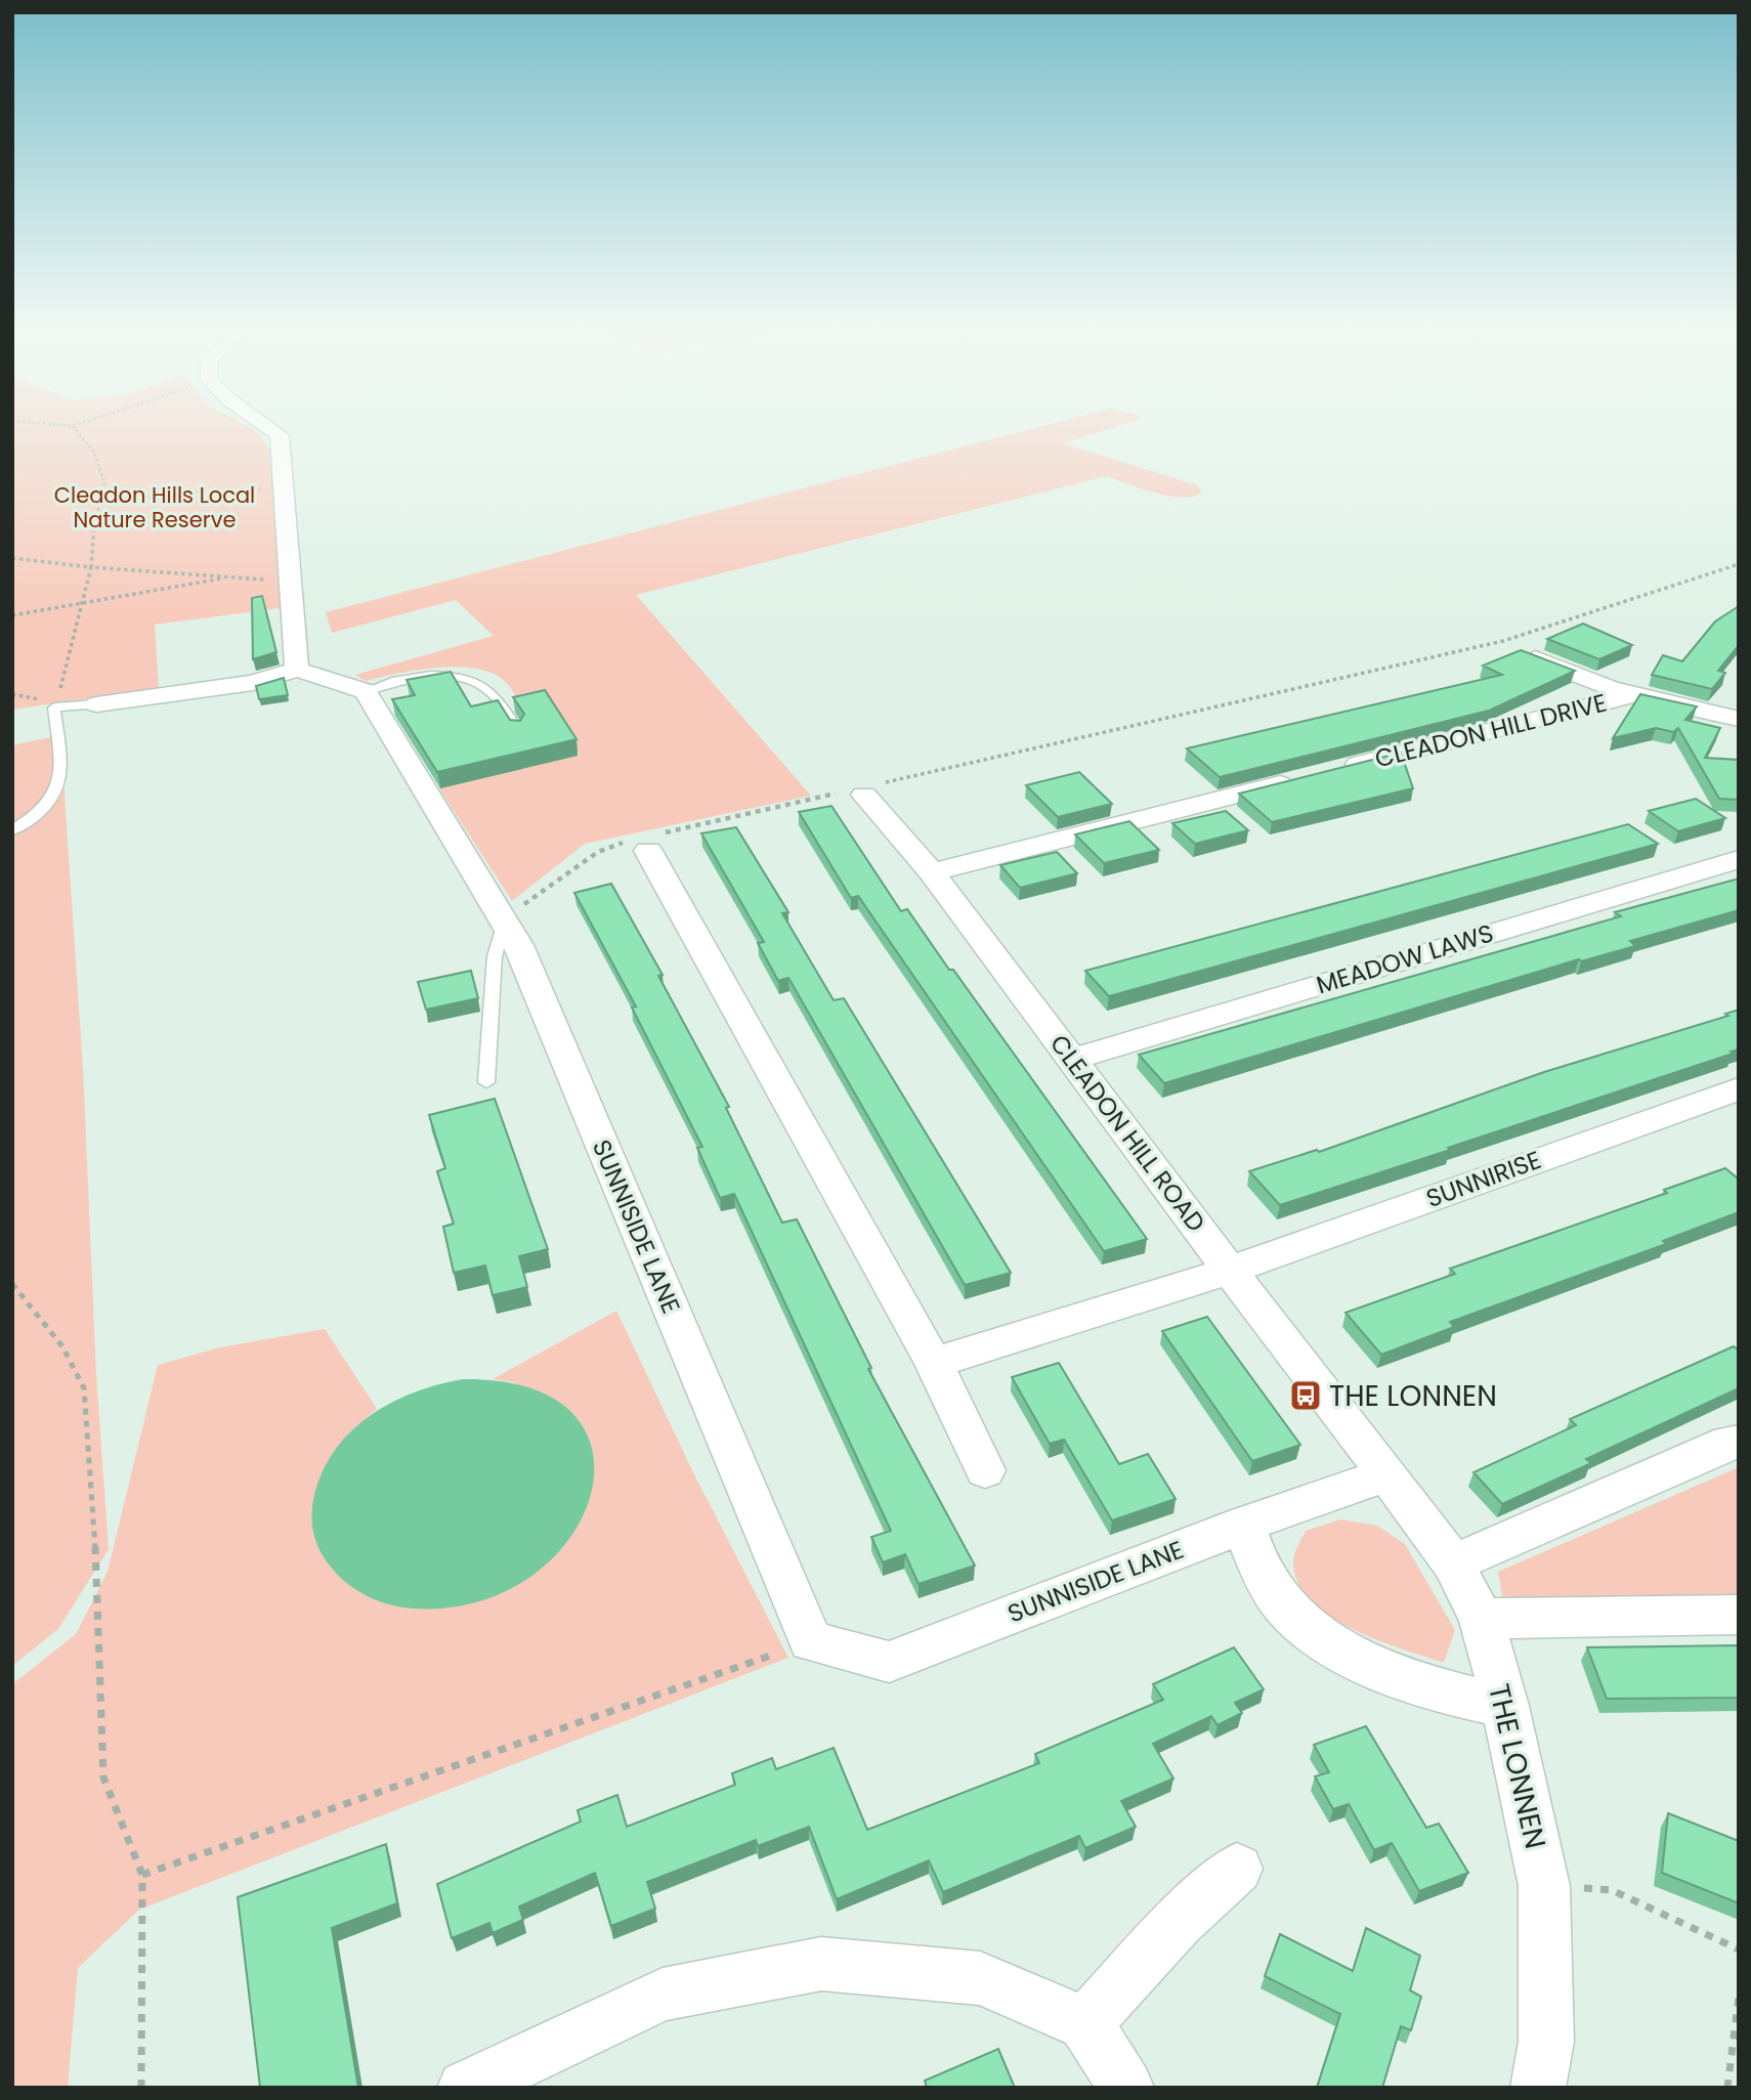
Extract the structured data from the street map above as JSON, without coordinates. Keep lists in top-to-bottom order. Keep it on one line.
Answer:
{"streets":{"street":["CLEADON HILL DRIVE","MEADOW LAWS","CLEADON HILL ROAD","SUNNIRISE","SUNNISIDE LANE","THE LONNEN"]},"crossings":[["MEADOW LAWS","CLEADON HILL ROAD"],["CLEADON HILL ROAD","SUNNIRISE"],["CLEADON HILL ROAD","SUNNISIDE LANE"],["CLEADON HILL ROAD","THE LONNEN"],["SUNNISIDE LANE","THE LONNEN"]],"parks":["Cleadon Hills Local Nature Reserve"],"places":{"bus stop":["THE LONNEN"]}}
